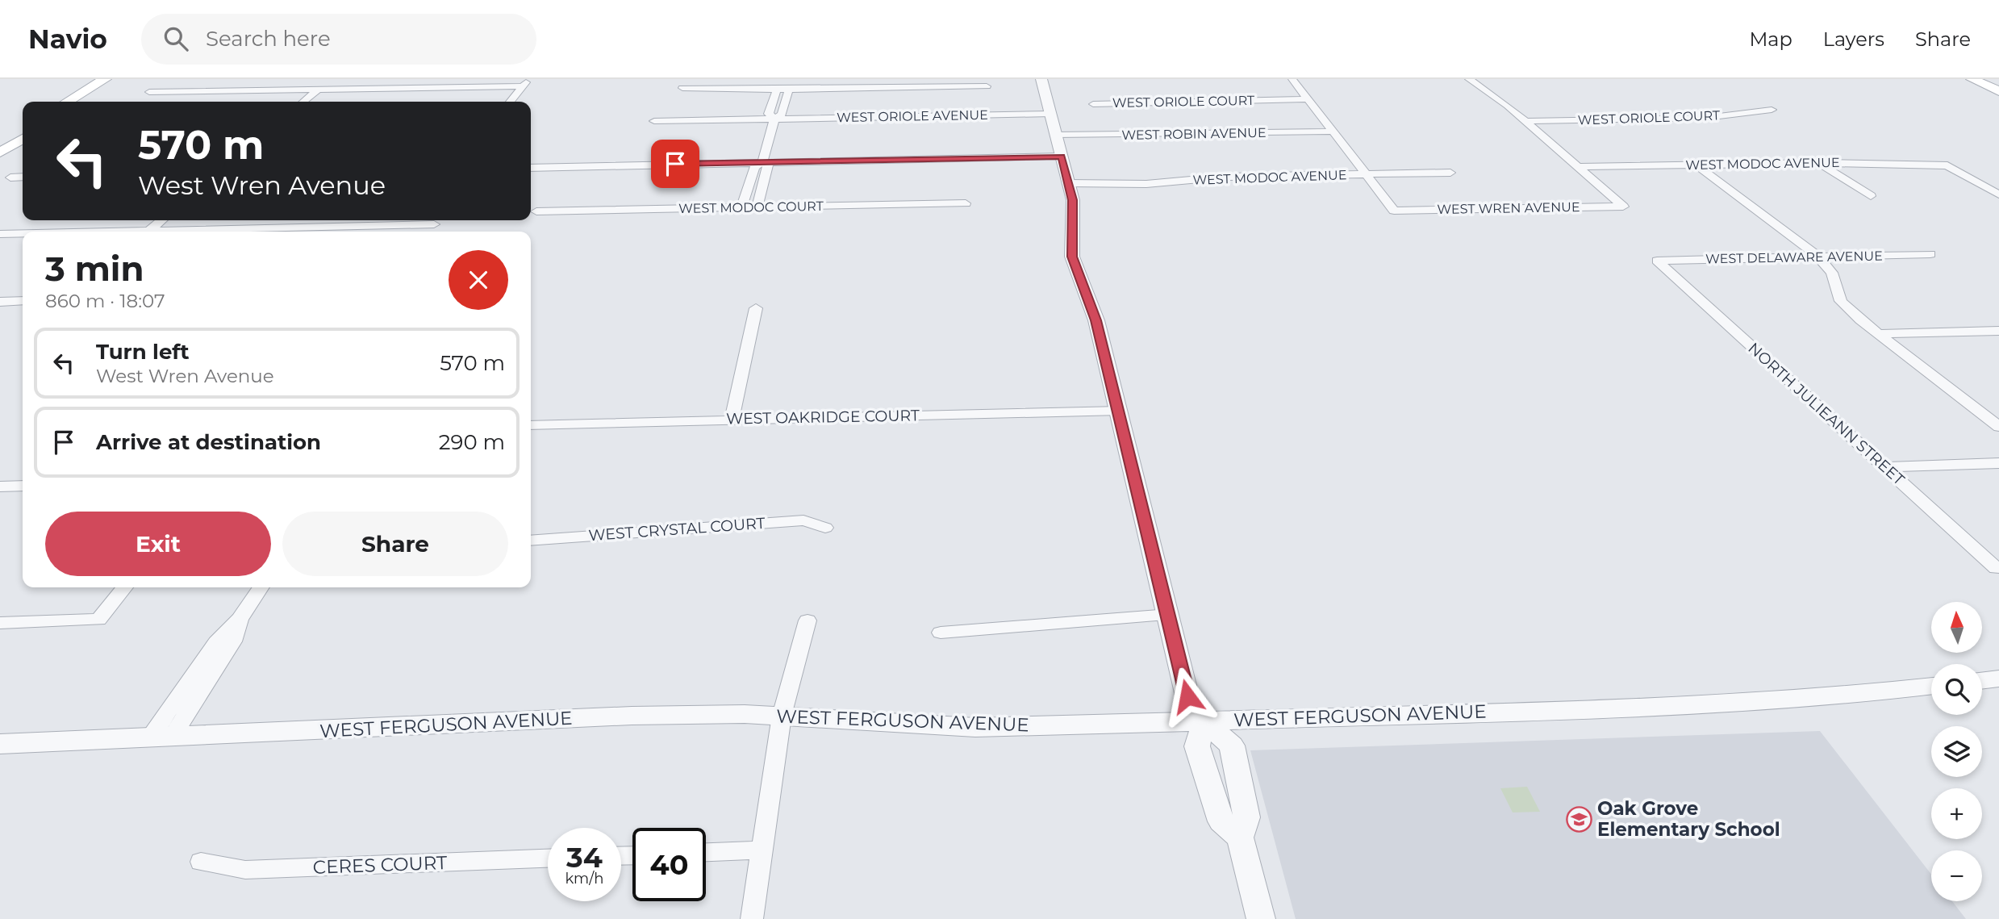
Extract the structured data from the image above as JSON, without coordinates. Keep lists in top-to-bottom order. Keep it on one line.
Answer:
{"streets":{"street":["WEST ORIOLE COURT","WEST ORIOLE AVENUE","WEST ROBIN AVENUE","WEST MODOC AVENUE","WEST MODOC COURT","WEST WREN AVENUE","WEST DELAWARE AVENUE","NORTH JULIEANN STREET","WEST OAKRIDGE COURT","WEST CRYSTAL COURT","WEST FERGUSON AVENUE","CERES COURT"]},"crossings":[["WEST MODOC AVENUE","WEST WREN AVENUE"],["WEST DELAWARE AVENUE","NORTH JULIEANN STREET"]],"places":{"school or university":["Oak Grove Elementary School"]},"north":"top","page":{"header":"Navio","search":"Search here","nav":["Map","Layers","Share"],"turn":["570 m","West Wren Avenue"],"heading":["3 min","860 m · 18:07"],"list":[{"name":"Turn left","note":"West Wren Avenue","value":"570 m"},{"name":"Arrive at destination","value":"290 m"}],"buttons":["Exit","Share"],"map_buttons":["+","−"],"speed":"34 km/h","limit":"40"}}
